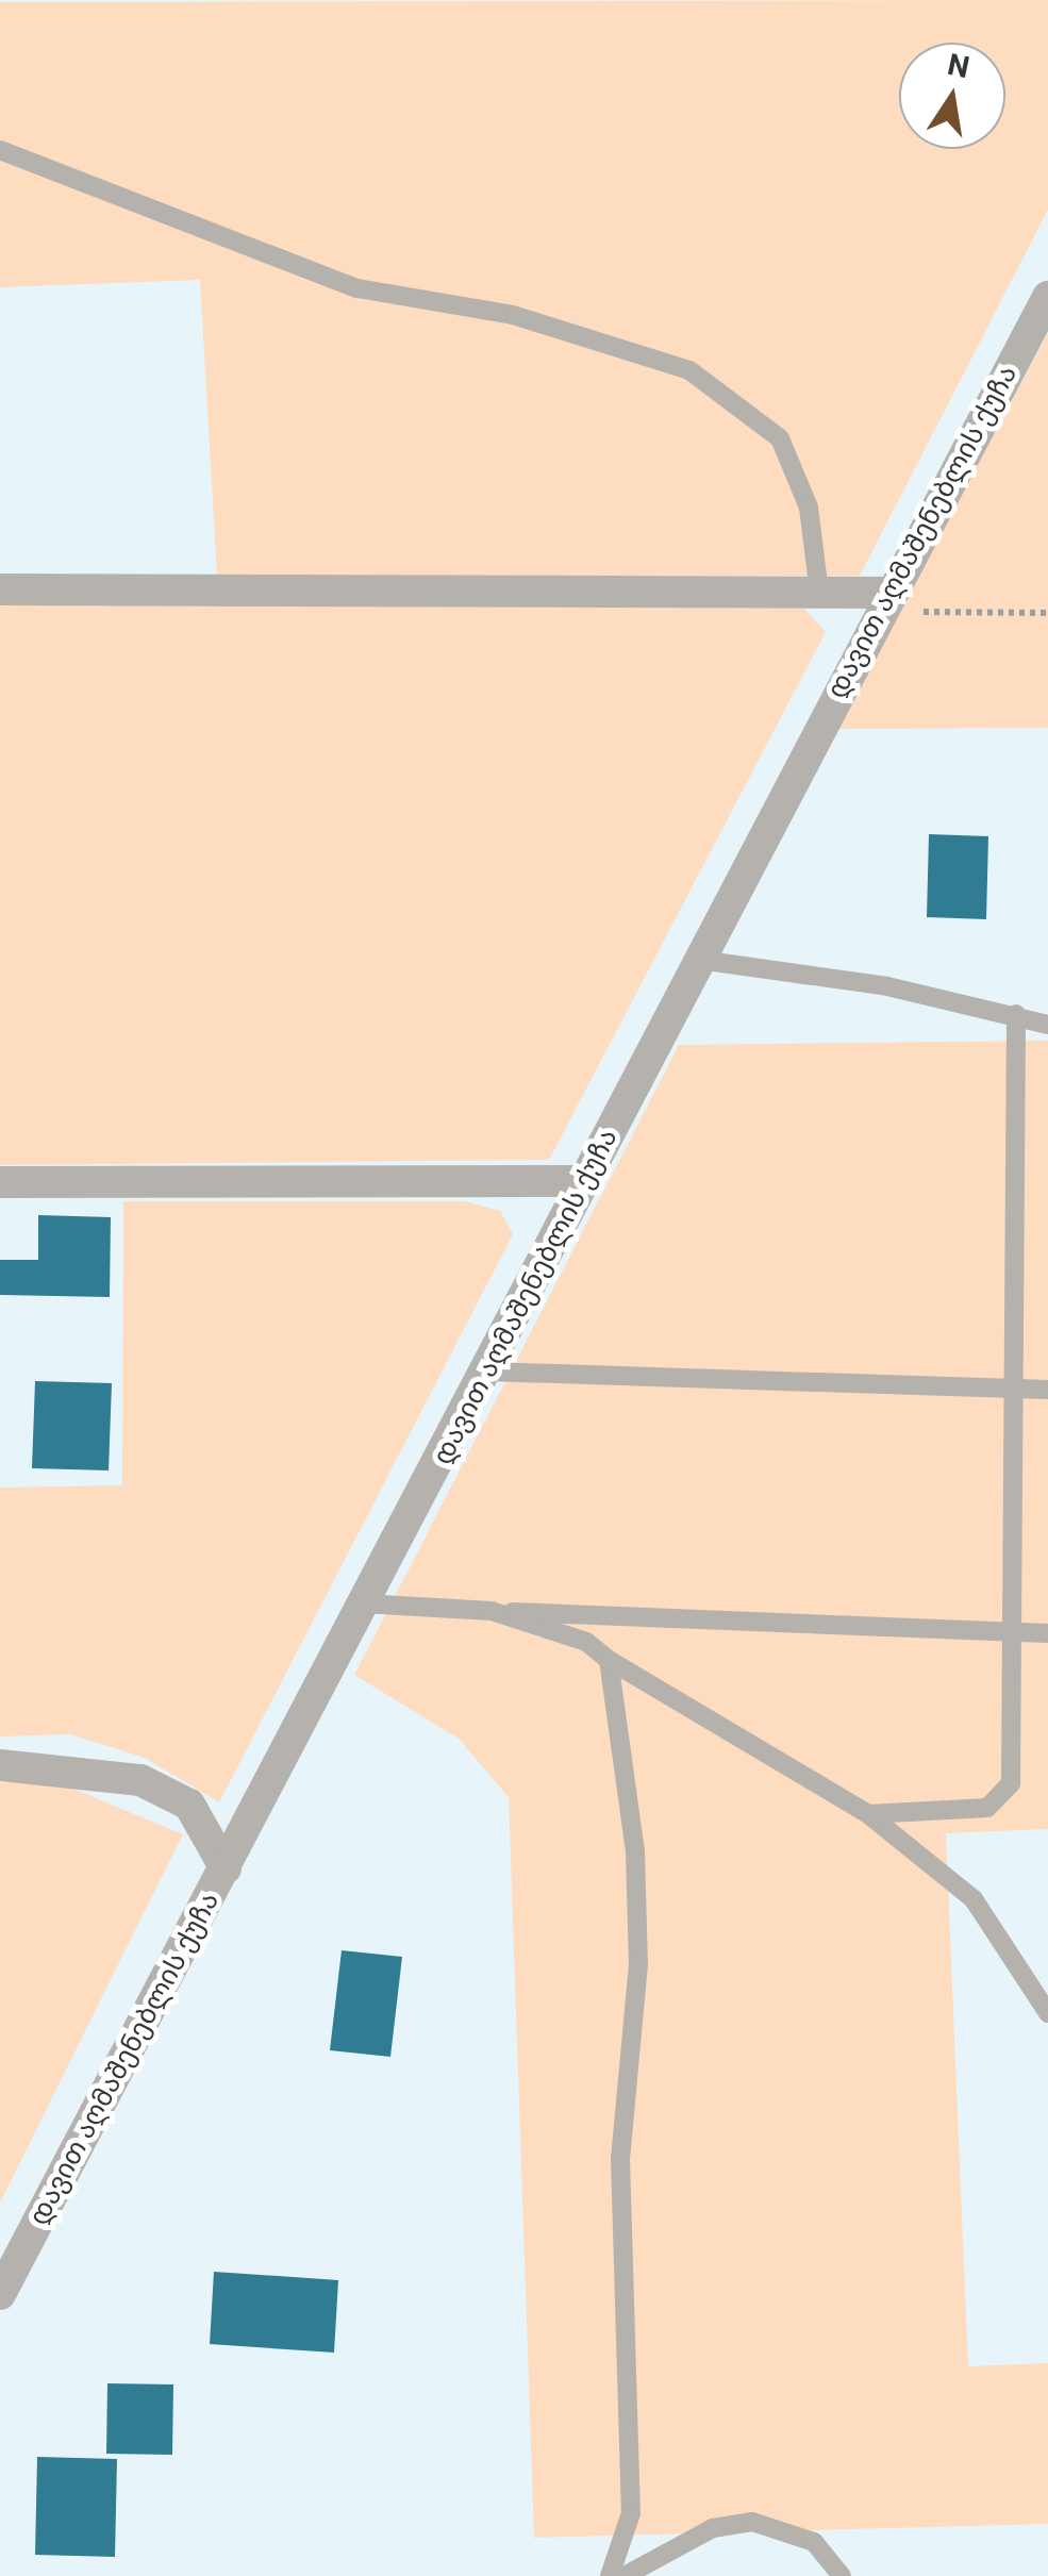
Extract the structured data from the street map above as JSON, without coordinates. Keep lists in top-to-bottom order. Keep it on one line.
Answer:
{"streets":{"street":["დავით აღმაშენებლის ქუჩა"]},"north":"top"}
